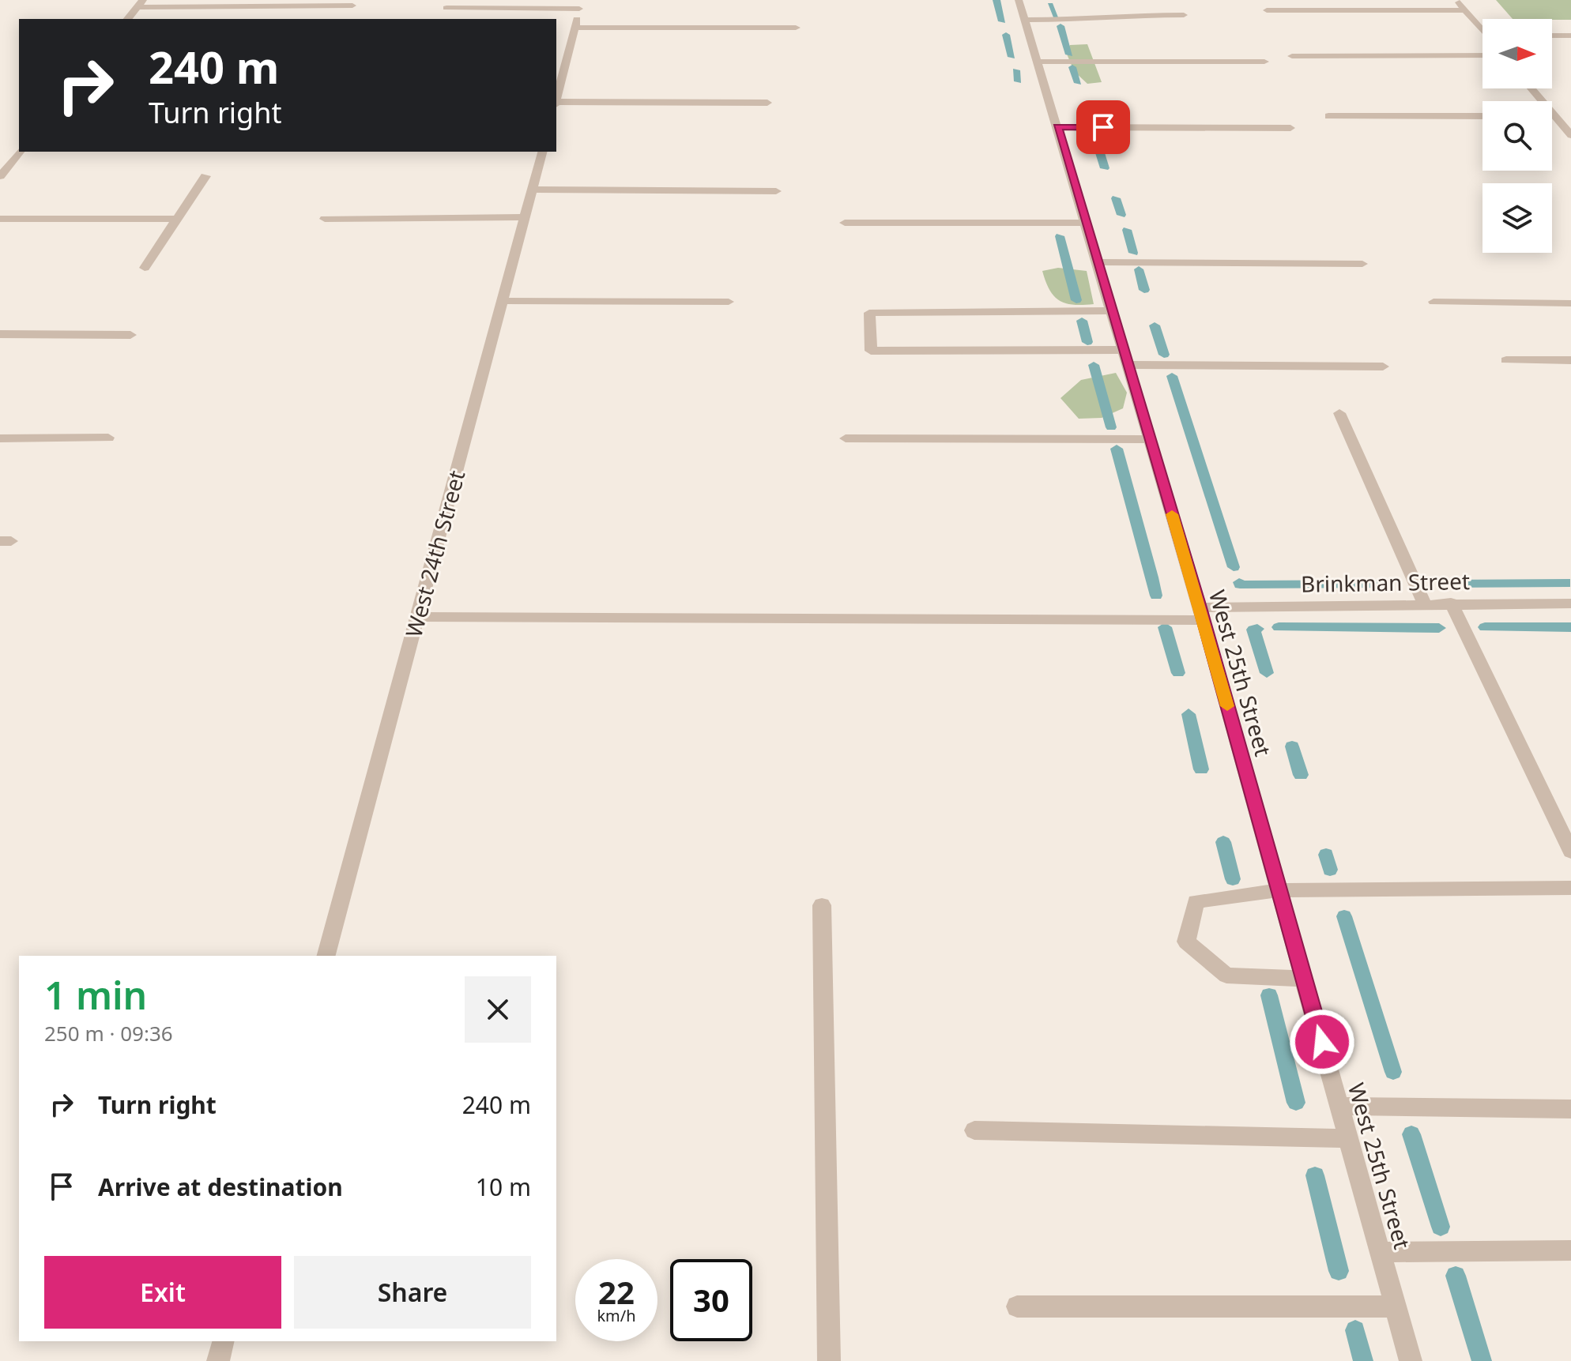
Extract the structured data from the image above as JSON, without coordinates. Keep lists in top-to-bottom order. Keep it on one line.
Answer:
{"streets":{"street":["West 24th Street","Brinkman Street","West 25th Street"]},"crossings":[["West 24th Street","Brinkman Street"],["Brinkman Street","West 25th Street"]],"north":"right","page":{"turn":["240 m","Turn right"],"heading":["1 min","250 m · 09:36"],"list":[{"name":"Turn right","value":"240 m"},{"name":"Arrive at destination","value":"10 m"}],"buttons":["Exit","Share"],"speed":"22 km/h","limit":"30"}}
